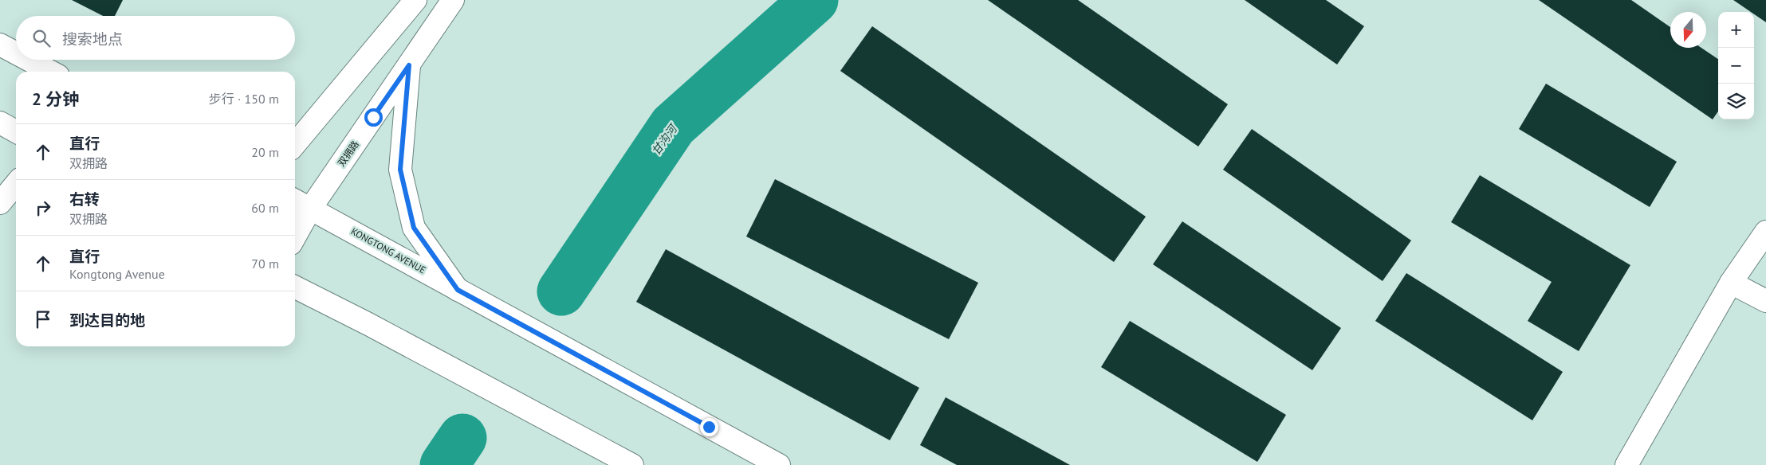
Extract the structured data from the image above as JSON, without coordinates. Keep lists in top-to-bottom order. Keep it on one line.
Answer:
{"streets":{"main road":["双拥路","KONGTONG AVENUE"]},"crossings":[["双拥路","KONGTONG AVENUE"]],"water":["甘沟河"],"north":"bottom","page":{"map_buttons":["+","−"],"search":"搜索地点","heading":["2 分钟","步行 · 150 m"],"list":[["直行","双拥路","20 m"],["右转","双拥路","60 m"],["直行","Kongtong Avenue","70 m"],"到达目的地"]}}
